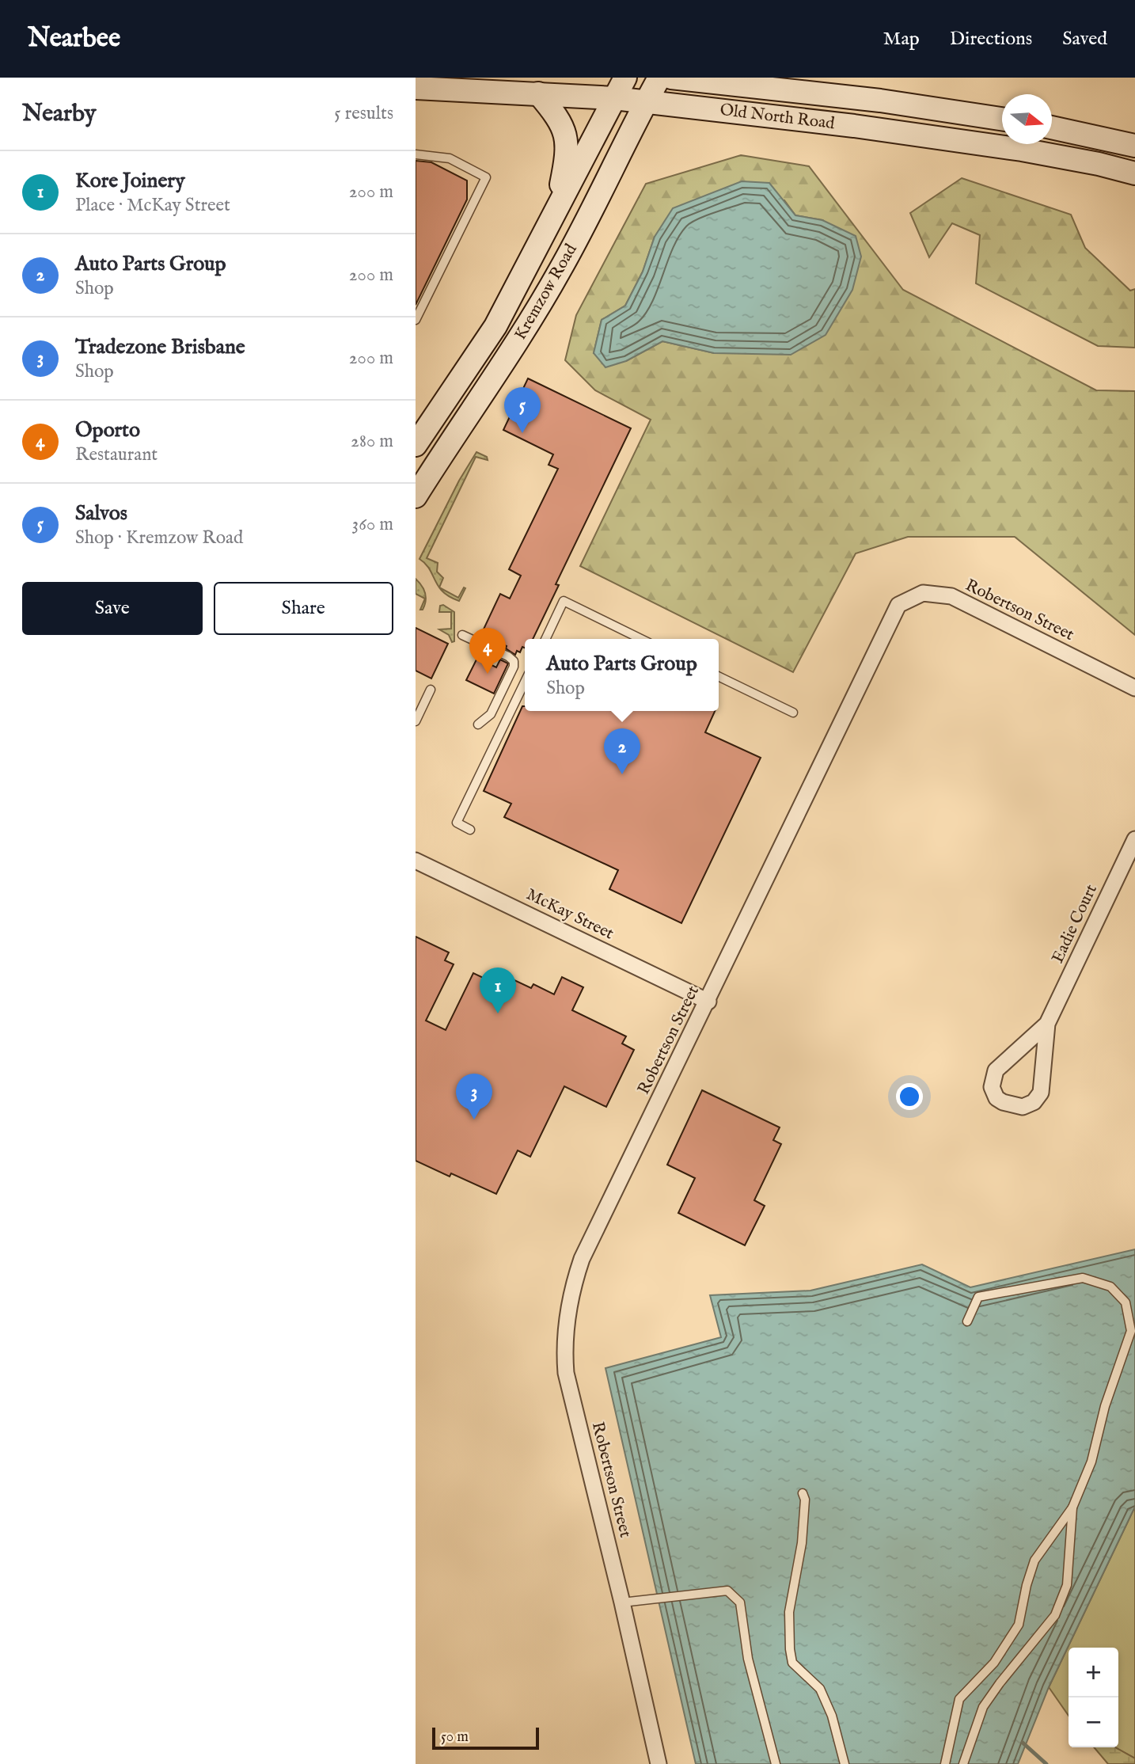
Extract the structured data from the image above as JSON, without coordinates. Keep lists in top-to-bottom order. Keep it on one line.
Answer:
{"streets":{"main road":["Old North Road","Kremzow Road"],"street":["Robertson Street","McKay Street","Eadie Court"]},"crossings":[["Old North Road","Kremzow Road"],["Robertson Street","McKay Street"]],"scale_bar":"50 m","north":"right","page":{"header":"Nearbee","nav":["Map","Directions","Saved"],"heading":["Nearby","5 results"],"list":[{"mark":"1","name":"Kore Joinery","note":"Place · McKay Street","value":"200 m"},{"mark":"2","name":"Auto Parts Group","note":"Shop","value":"200 m"},{"mark":"3","name":"Tradezone Brisbane","note":"Shop","value":"200 m"},{"mark":"4","name":"Oporto","note":"Restaurant","value":"280 m"},{"mark":"5","name":"Salvos","note":"Shop · Kremzow Road","value":"360 m"}],"pins":["5","4","2","1","3"],"buttons":["Save","Share"],"popup":["Auto Parts Group","Shop"],"map_buttons":["+","−"],"scale":"50 m"}}
